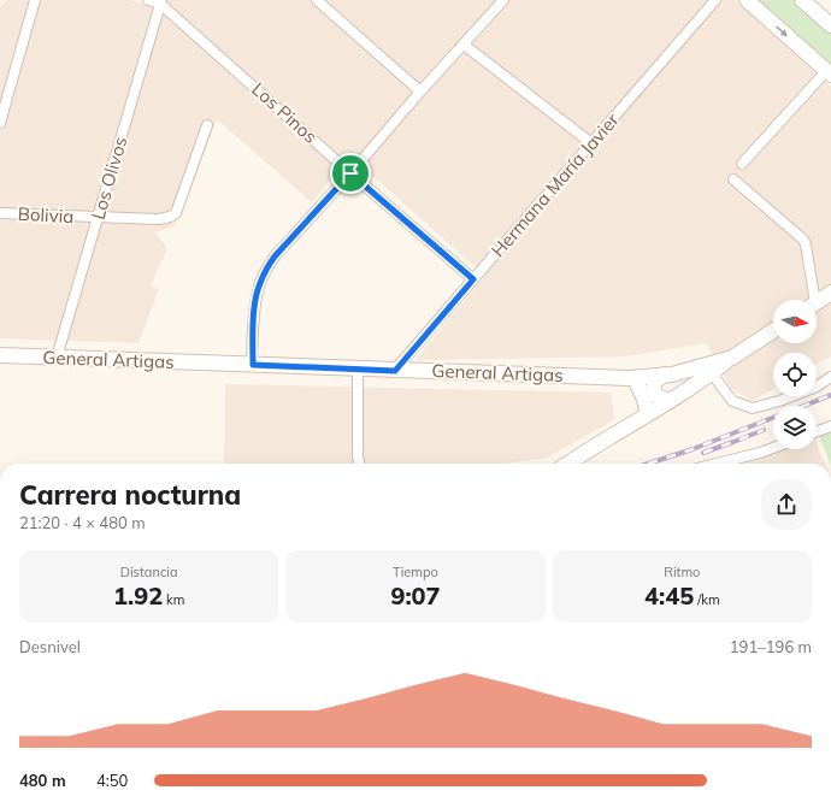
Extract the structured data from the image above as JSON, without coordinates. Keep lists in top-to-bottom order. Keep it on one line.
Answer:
{"streets":{"street":["Los Pinos","Los Olivos","Hermana María Javier","Bolivia","General Artigas"]},"crossings":[["Los Pinos","Los Olivos"],["Los Pinos","Hermana María Javier"],["Los Olivos","Bolivia"],["Los Olivos","General Artigas"],["Hermana María Javier","General Artigas"]],"north":"right","page":{"heading":["Carrera nocturna","21:20 · 4 × 480 m"],"stats":[["Distancia","1.92 km"],["Tiempo","9:07"],["Ritmo","4:45 /km"]],"chart":["Desnivel","191–196 m"],"list":[{"name":"480 m","note":"4:50"}]}}
